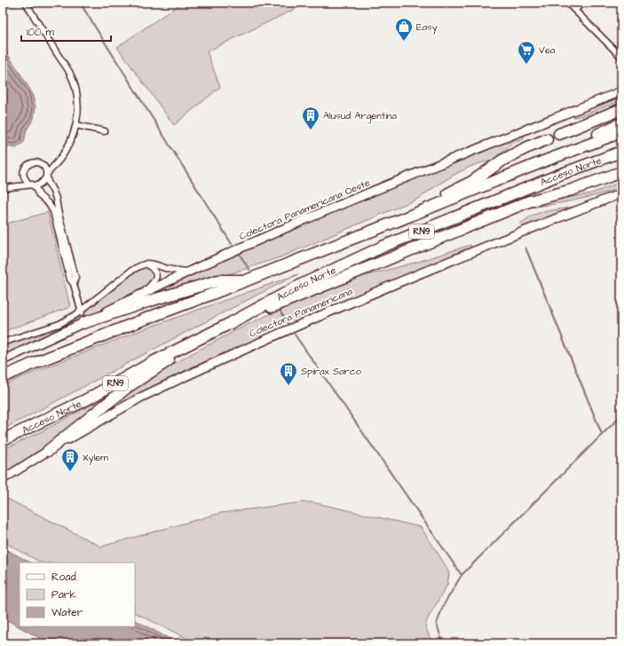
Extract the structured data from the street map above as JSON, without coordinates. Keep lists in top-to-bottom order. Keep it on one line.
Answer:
{"streets":{"highway":["Acceso Norte","RN9"],"street":["Colectora Panamericana Oeste","Colectora Panamericana"]},"places":{"shop":["Easy"],"supermarket":["Vea"],"building":["Alusud Argentina","Spirax Sarco","Xylem"]},"legend":["Road","Park","Water"],"scale_bar":"100 m"}
